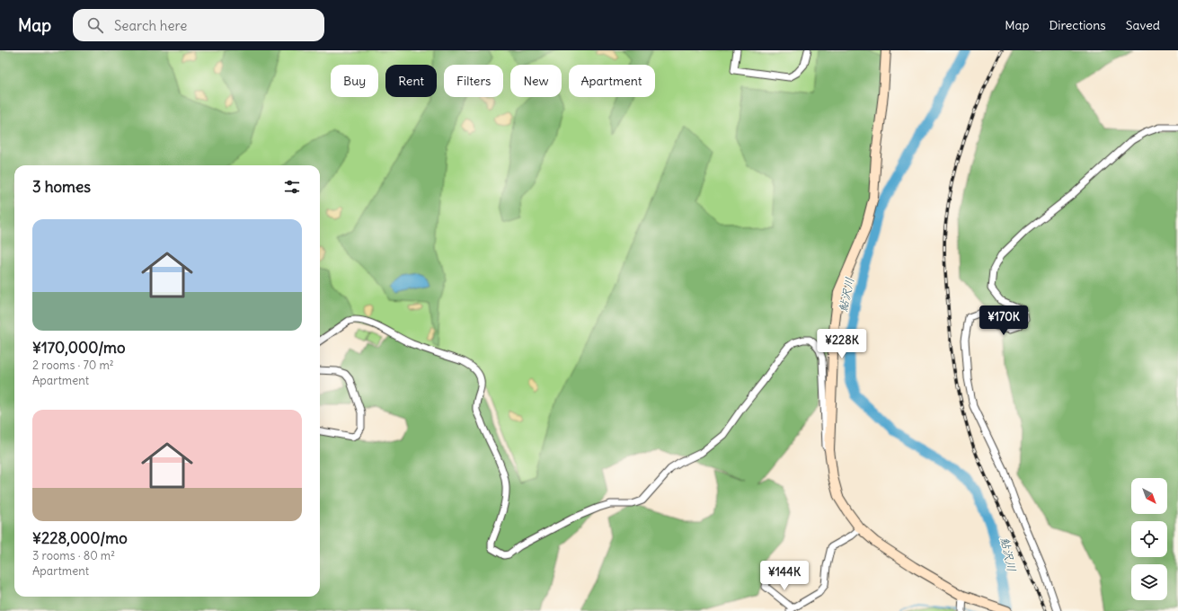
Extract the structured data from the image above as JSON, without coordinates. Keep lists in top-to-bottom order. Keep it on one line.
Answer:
{"water":["鮎沢川"],"north":"bottom right","page":{"header":"Map","search":"Search here","nav":["Map","Directions","Saved"],"chip":["Buy","Rent","Filters","New","Apartment"],"heading":"3 homes","list":[{"name":"¥170,000/mo","note":"2 rooms · 70 m² · Apartment"},{"name":"¥228,000/mo","note":"3 rooms · 80 m² · Apartment"}],"price":["¥170K","¥228K","¥144K"]}}
